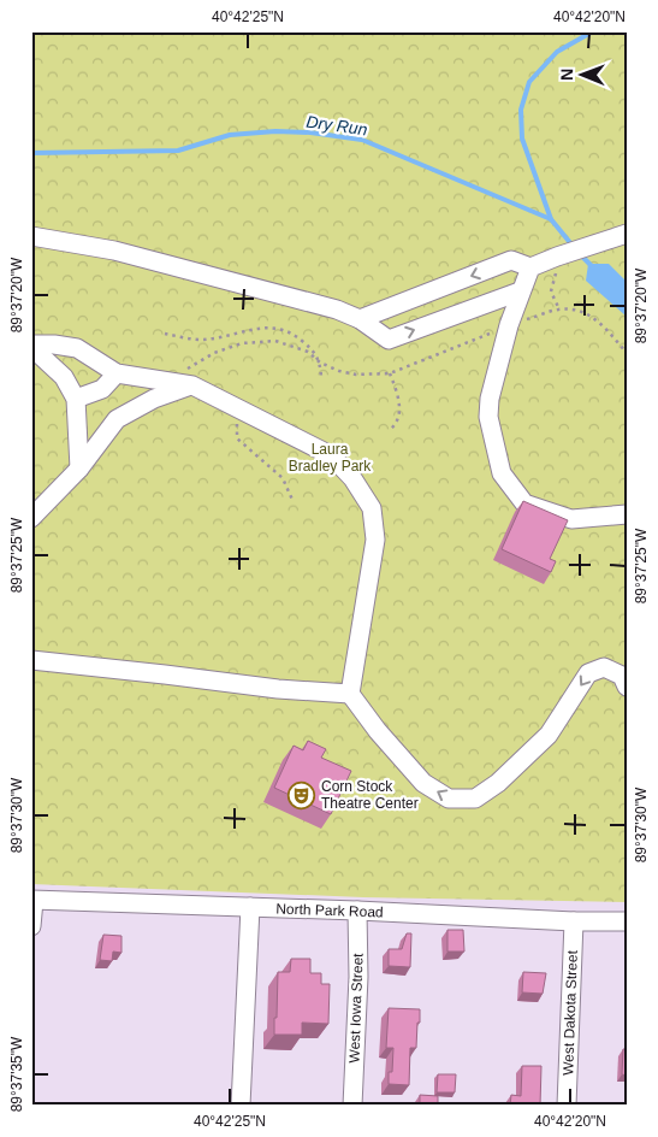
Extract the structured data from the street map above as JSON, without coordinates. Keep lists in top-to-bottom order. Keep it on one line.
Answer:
{"streets":{"street":["North Park Road","West Iowa Street","West Dakota Street"]},"crossings":[["North Park Road","West Iowa Street"],["North Park Road","West Dakota Street"]],"water":["Dry Run"],"parks":["Laura Bradley Park"],"places":{"theatre":["Corn Stock Theatre Center"]},"north":"left","coordinates":["40°42'25\"N","40°42'20\"N","89°37'20\"W","89°37'25\"W","89°37'30\"W","89°37'35\"W"]}
